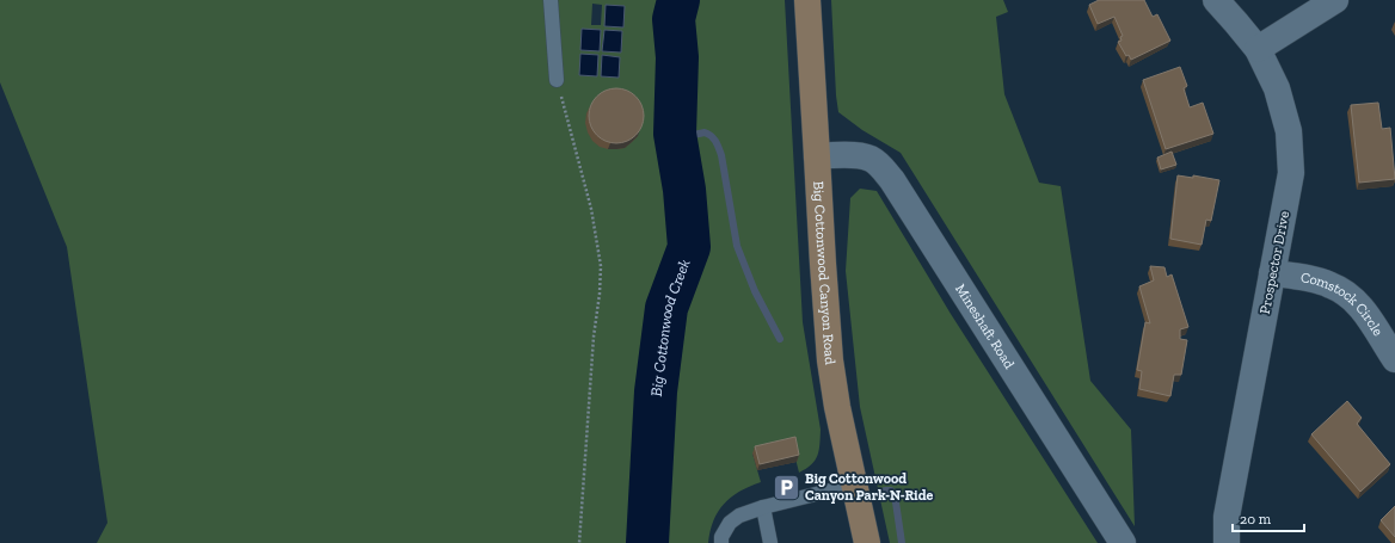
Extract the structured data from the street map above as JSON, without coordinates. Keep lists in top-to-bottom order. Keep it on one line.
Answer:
{"streets":{"main road":["Big Cottonwood Canyon Road"],"street":["Prospector Drive","Comstock Circle","Mineshaft Road"]},"crossings":[["Prospector Drive","Comstock Circle"],["Big Cottonwood Canyon Road","Mineshaft Road"]],"water":["Big Cottonwood Creek"],"places":{"parking":["Big Cottonwood Canyon Park-N-Ride"]},"scale_bar":"20 m"}
